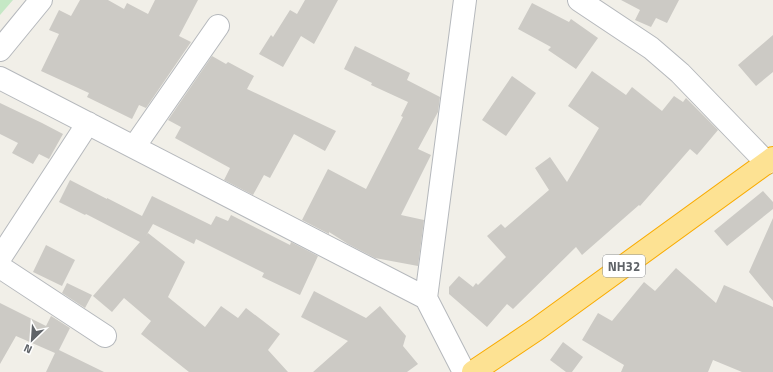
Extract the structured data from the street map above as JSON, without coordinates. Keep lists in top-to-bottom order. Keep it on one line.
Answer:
{"streets":{"highway":["NH32"]},"north":"bottom left"}
